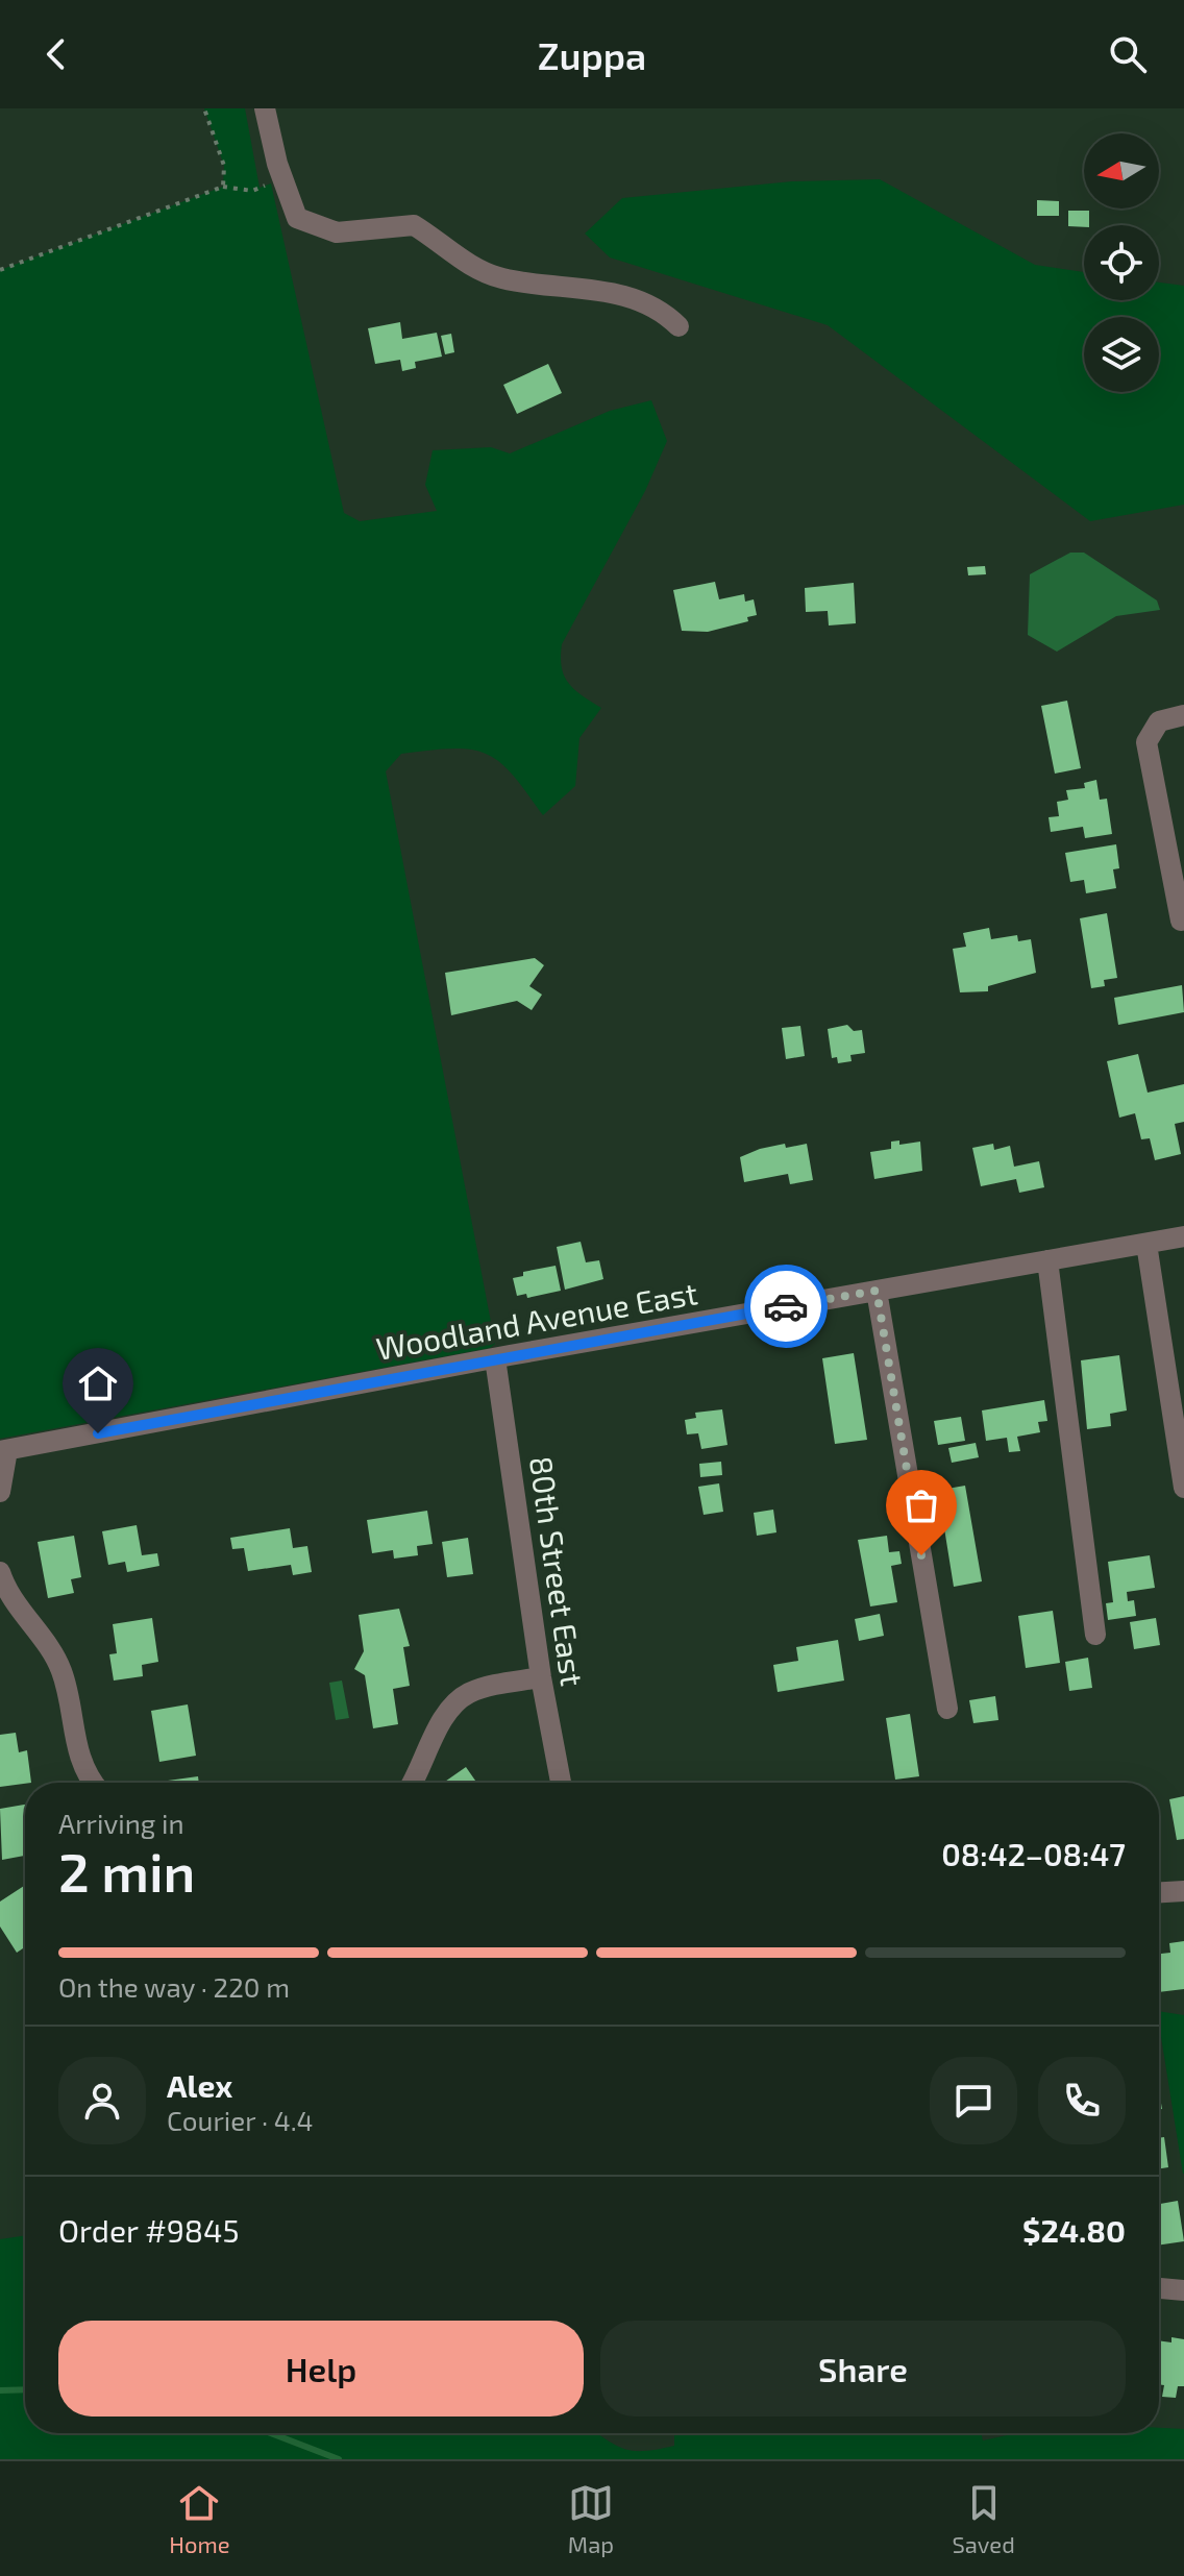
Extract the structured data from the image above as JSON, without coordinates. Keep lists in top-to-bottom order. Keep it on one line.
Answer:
{"streets":{"street":["Woodland Avenue East","80th Street East"]},"crossings":[["Woodland Avenue East","80th Street East"]],"north":"left","page":{"header":"Zuppa","heading":["2 min","Arriving in","08:42–08:47"],"panel":["Alex","Courier · 4.4","Order #9845","$24.80"],"bar":"On the way · 220 m","buttons":["Help","Share"],"tabs":["Home","Map","Saved"]}}
